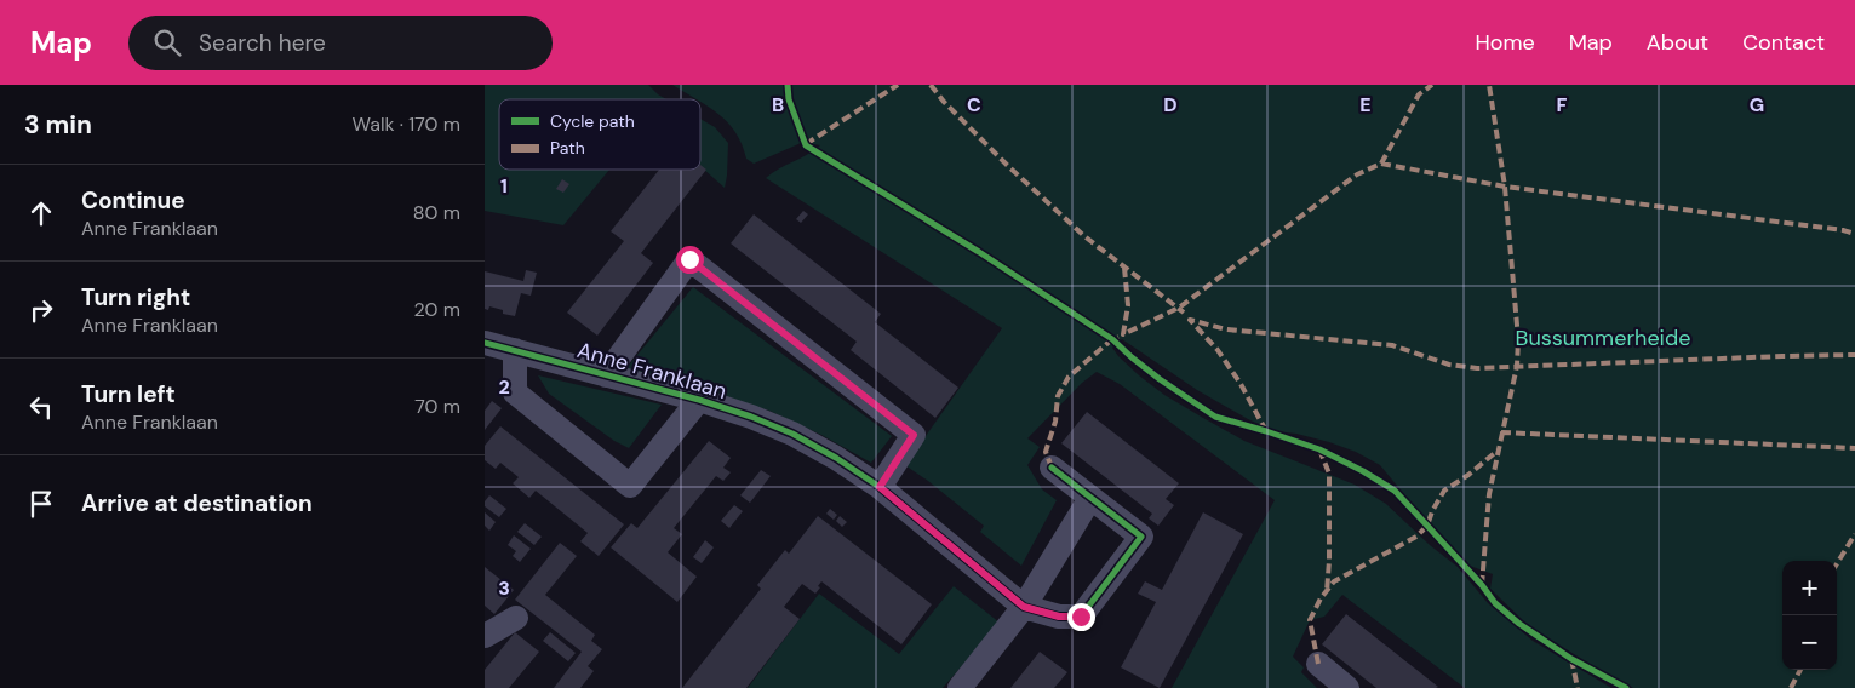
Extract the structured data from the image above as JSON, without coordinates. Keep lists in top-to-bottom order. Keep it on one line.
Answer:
{"streets":{"street":["Anne Franklaan"]},"parks":["Bussummerheide"],"legend":["Cycle path","Path"],"page":{"header":"Map","search":"Search here","nav":["Home","Map","About","Contact"],"heading":["3 min","Walk · 170 m"],"list":[["Continue","Anne Franklaan","80 m"],["Turn right","Anne Franklaan","20 m"],["Turn left","Anne Franklaan","70 m"],"Arrive at destination"],"map_buttons":["+","−"]},"grid":{"columns":["B","C","D","E","F","G"],"rows":["1","2","3"]}}
